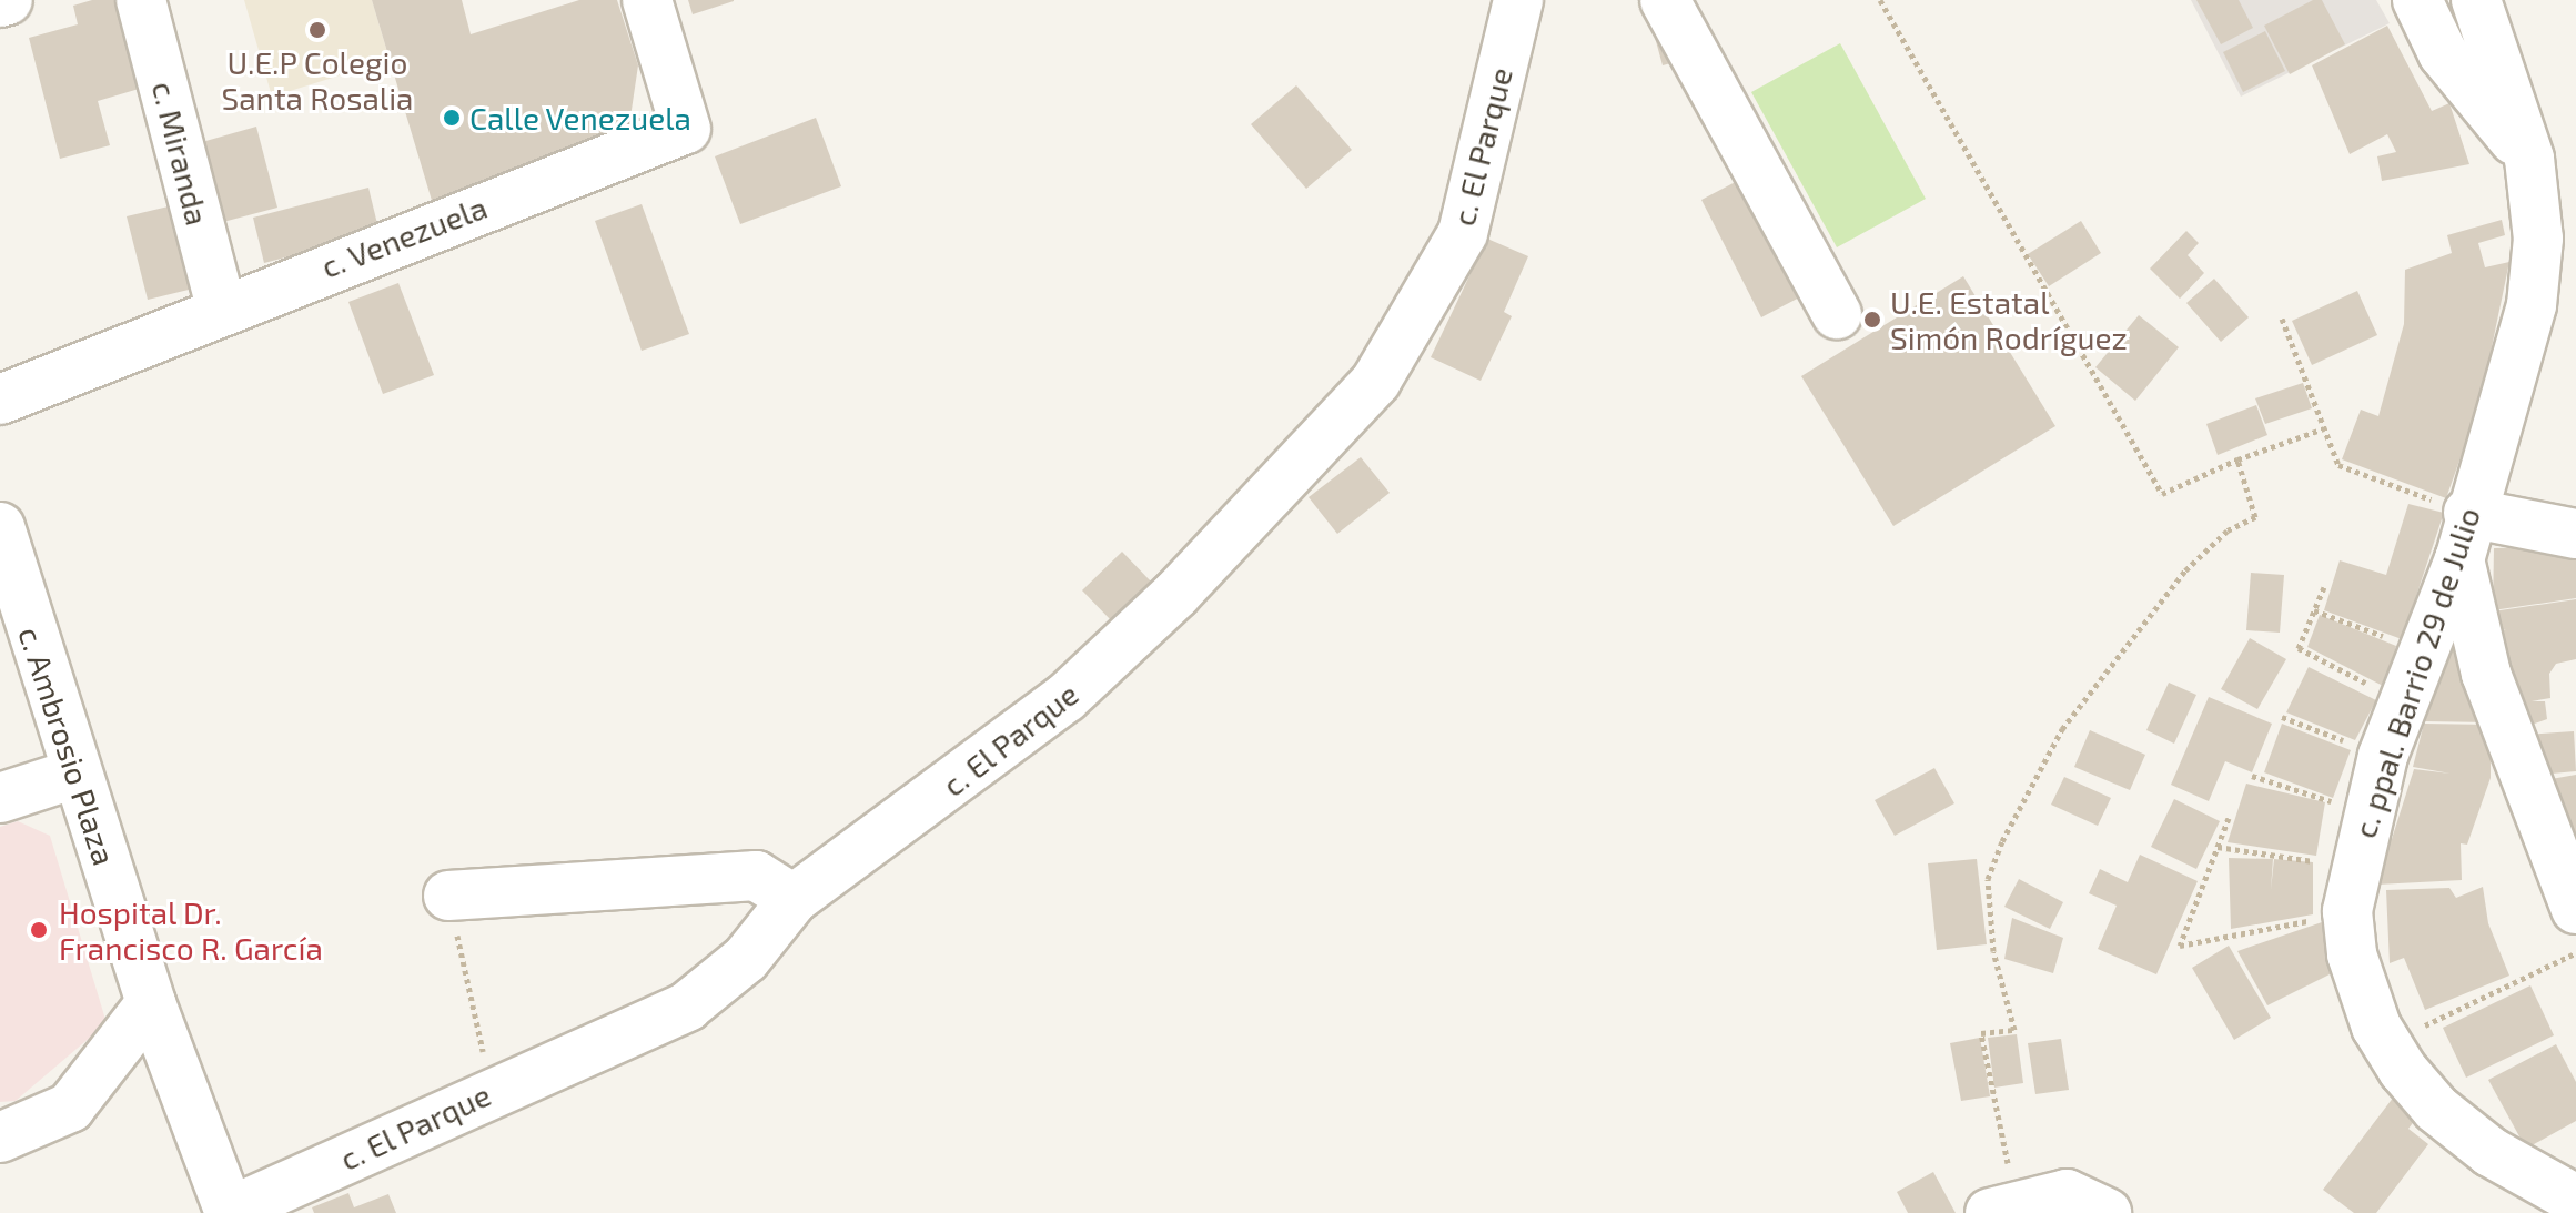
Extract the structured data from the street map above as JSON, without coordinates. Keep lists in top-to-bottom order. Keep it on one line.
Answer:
{"streets":{"street":["c. El Parque","c. Miranda","c. Venezuela","c. ppal. Barrio 29 de Julio","c. Ambrosio Plaza"]},"crossings":[["c. El Parque","c. Ambrosio Plaza"],["c. Miranda","c. Venezuela"]],"places":["U.E.P Colegio Santa Rosalia","Calle Venezuela","U.E. Estatal Simón Rodríguez","Hospital Dr. Francisco R. García"]}
